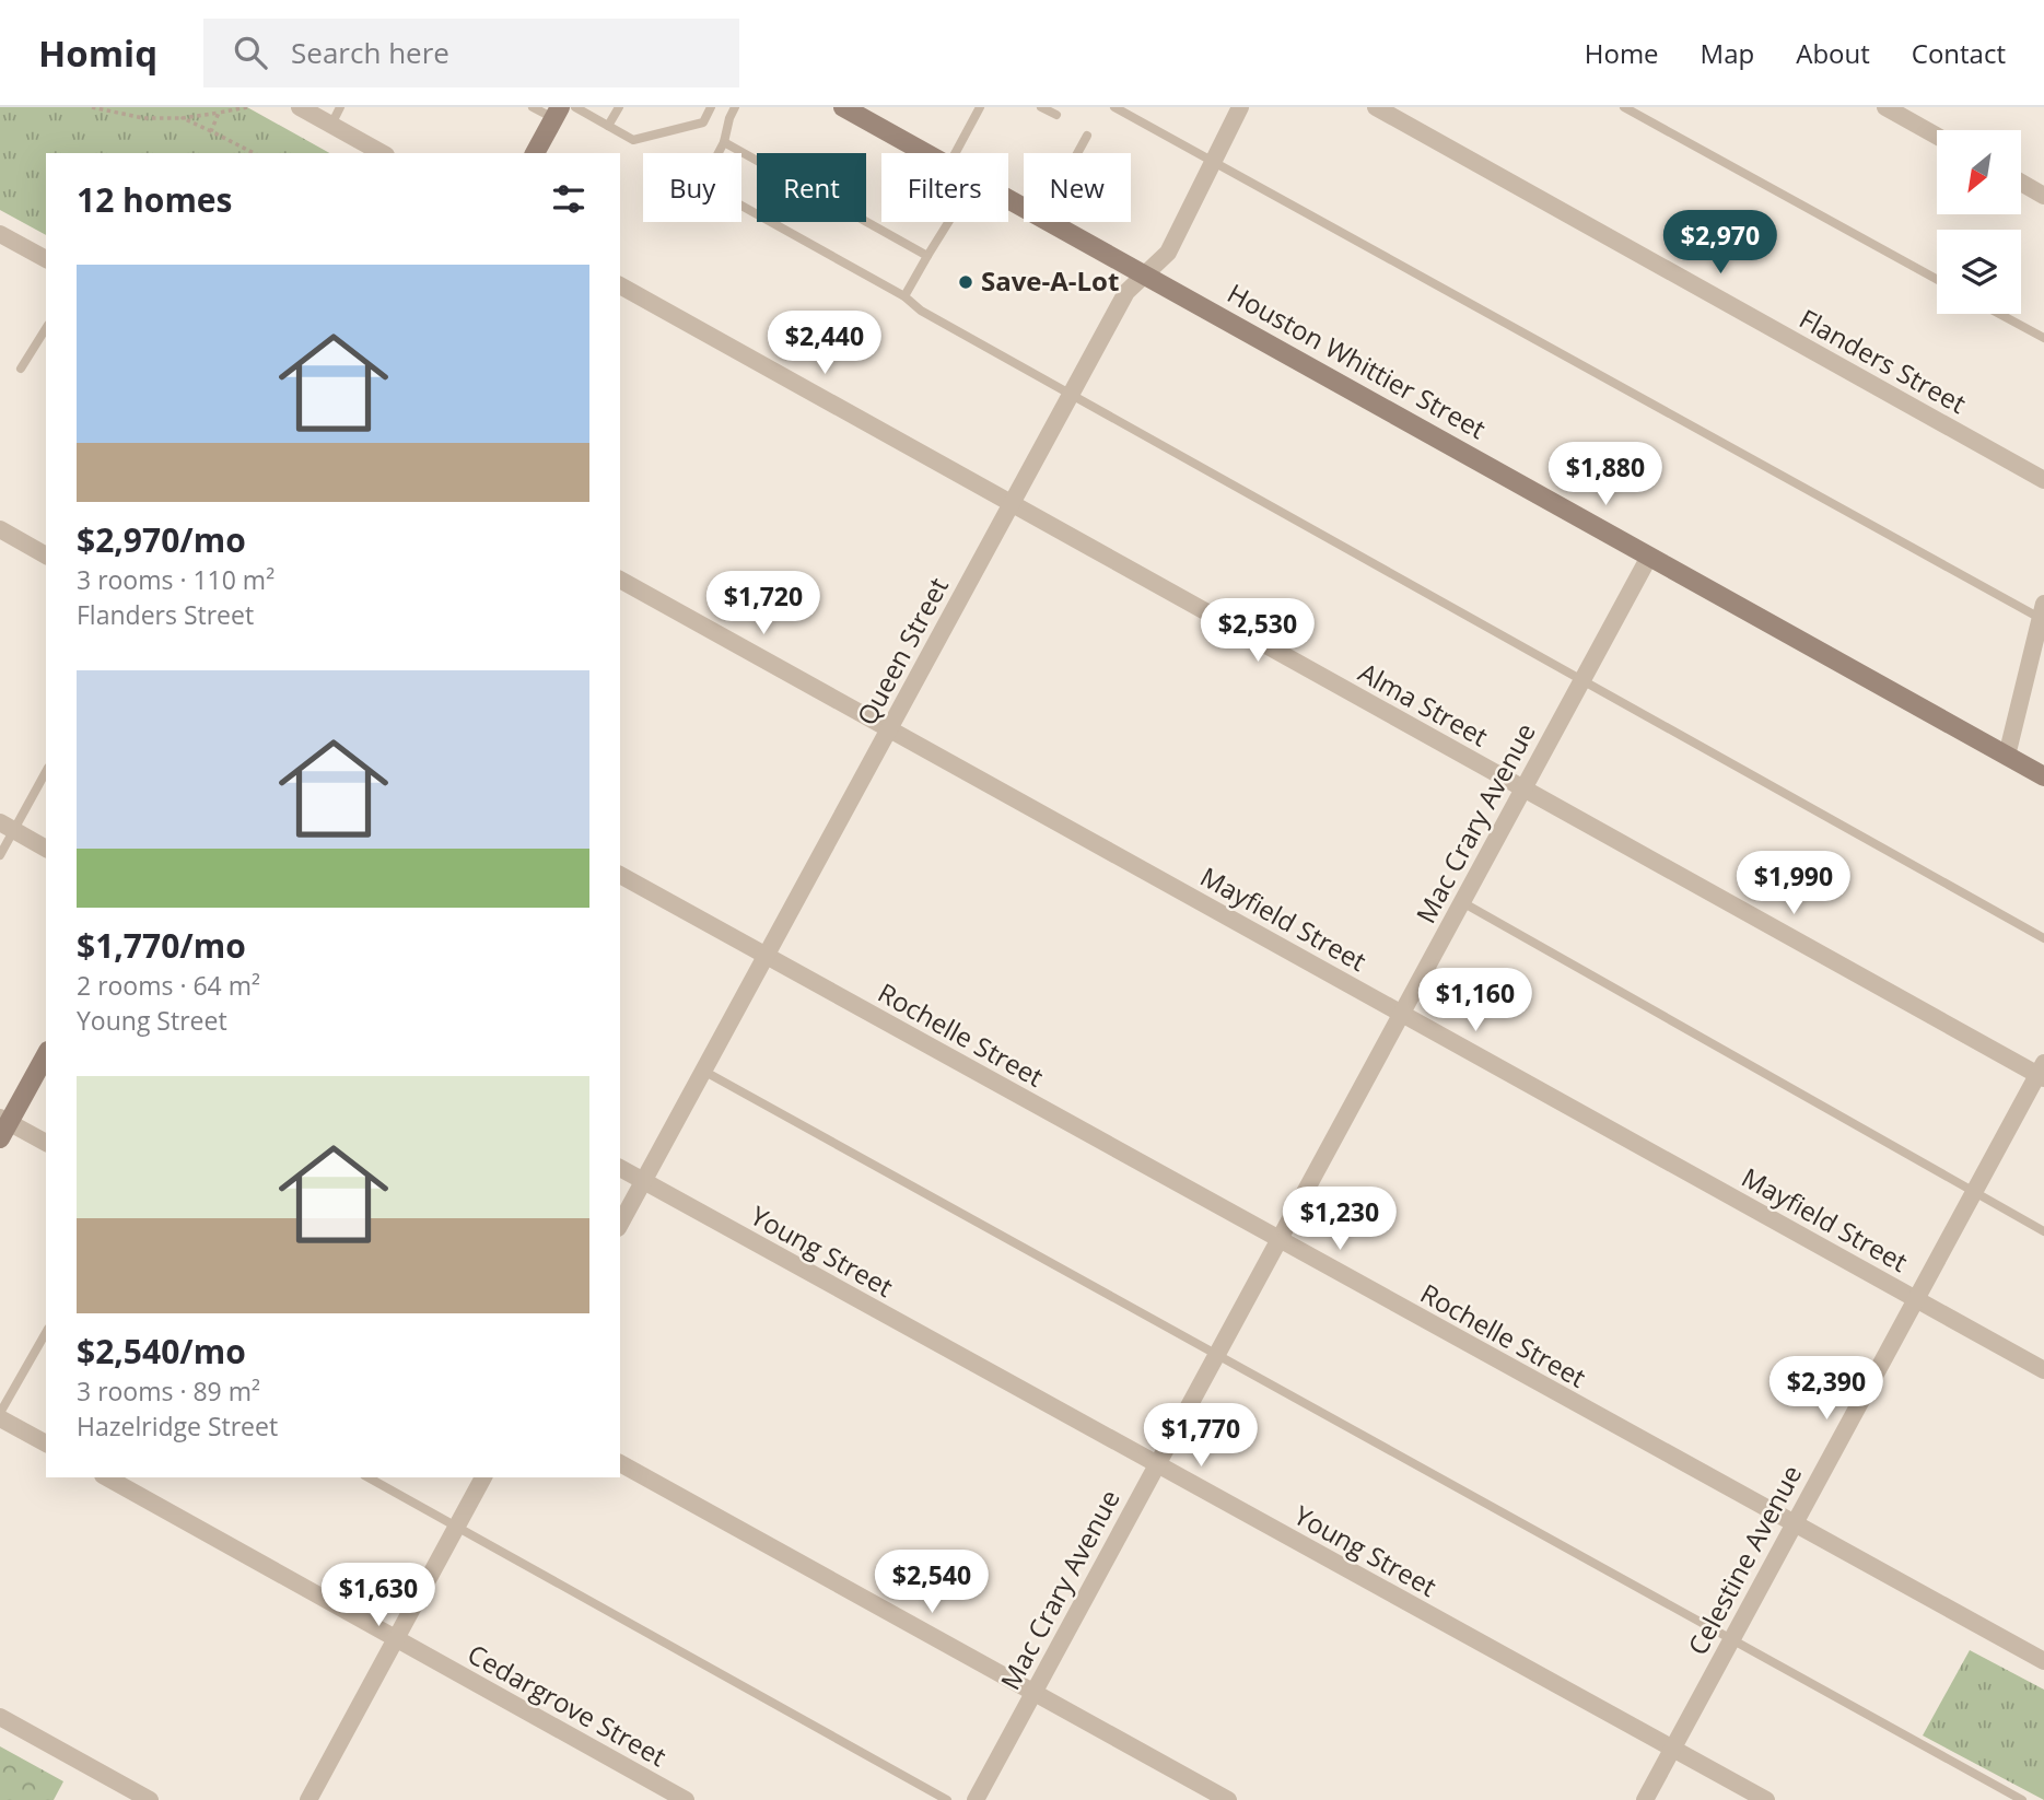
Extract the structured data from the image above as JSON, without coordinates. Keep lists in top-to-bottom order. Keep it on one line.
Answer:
{"streets":{"street":["Houston Whittier Street","Flanders Street","Queen Street","Alma Street","Mac Crary Avenue","Mayfield Street","Rochelle Street","Young Street","Celestine Avenue","Cedargrove Street"]},"crossings":[["Houston Whittier Street","Queen Street"],["Houston Whittier Street","Mac Crary Avenue"],["Queen Street","Alma Street"],["Queen Street","Mayfield Street"],["Queen Street","Rochelle Street"],["Queen Street","Young Street"],["Alma Street","Mac Crary Avenue"],["Alma Street","Celestine Avenue"],["Mac Crary Avenue","Mayfield Street"],["Mac Crary Avenue","Rochelle Street"],["Mac Crary Avenue","Young Street"],["Mayfield Street","Celestine Avenue"],["Rochelle Street","Celestine Avenue"],["Young Street","Celestine Avenue"]],"places":["Save-A-Lot"],"north":"bottom left","page":{"header":"Homiq","search":"Search here","nav":["Home","Map","About","Contact"],"chip":["Buy","Rent","Filters","New"],"heading":"12 homes","price":["$2,970","$2,440","$1,880","$1,720","$2,530","$1,990","$1,160","$1,230","$2,390","$1,770","$2,540","$1,630"],"list":[{"name":"$2,970/mo","note":"3 rooms · 110 m² · Flanders Street"},{"name":"$1,770/mo","note":"2 rooms · 64 m² · Young Street"},{"name":"$2,540/mo","note":"3 rooms · 89 m² · Hazelridge Street"}]}}
